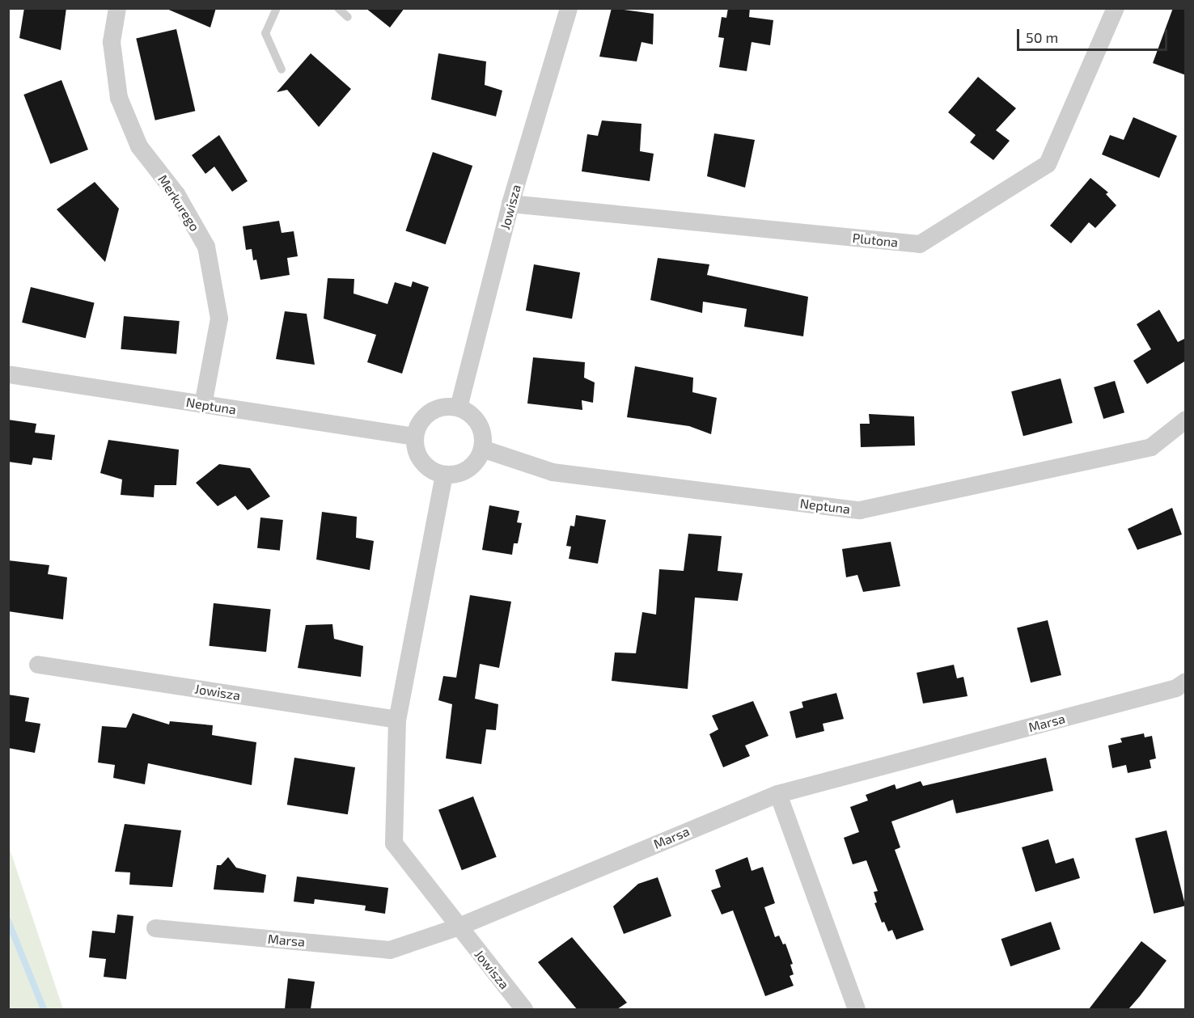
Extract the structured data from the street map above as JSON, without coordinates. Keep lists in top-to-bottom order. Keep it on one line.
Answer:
{"streets":{"street":["Merkurego","Jowisza","Plutona","Neptuna","Marsa"]},"crossings":[["Merkurego","Neptuna"],["Jowisza","Plutona"],["Jowisza","Neptuna"],["Jowisza","Marsa"]],"scale_bar":"50 m"}
